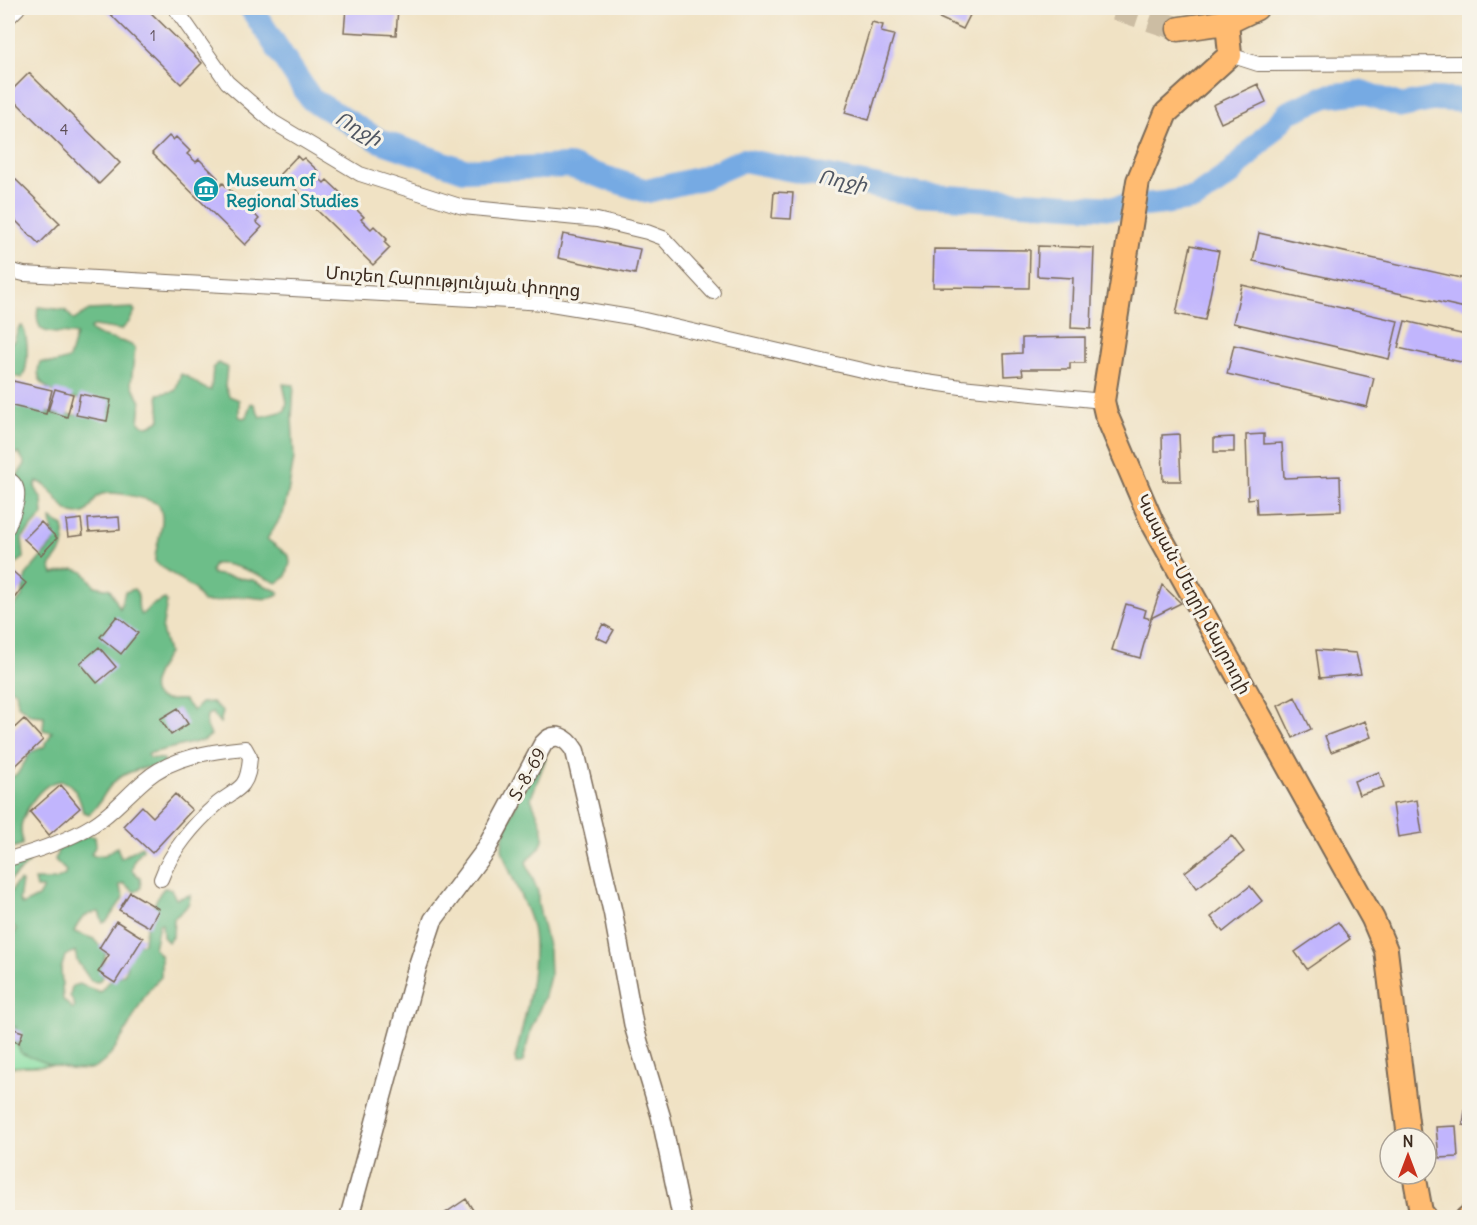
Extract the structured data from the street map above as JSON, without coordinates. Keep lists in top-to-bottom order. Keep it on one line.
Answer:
{"streets":{"main road":["Կապան-Մեղրի մայրուղի"],"street":["Մուշեղ Հարությունյան փողոց","Տ-8-69"]},"crossings":[["Մուշեղ Հարությունյան փողոց","Կապան-Մեղրի մայրուղի"]],"water":["Ողջի"],"places":{"museum":["Museum of Regional Studies"]},"house_numbers":["1","4"],"north":"top"}
